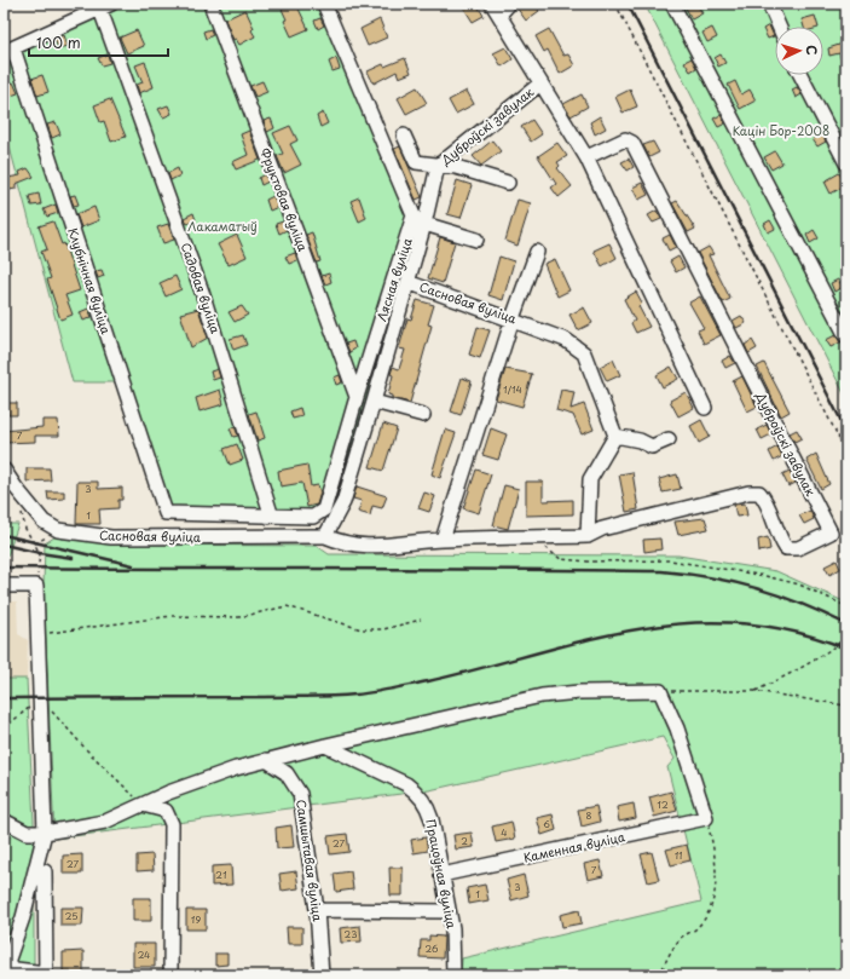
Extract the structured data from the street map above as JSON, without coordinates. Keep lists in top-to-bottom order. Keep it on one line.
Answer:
{"streets":{"street":["Дуброўскі завулак","Фруктовая вуліца","Лясная вуліца","Клубнічная вуліца","Садовая вуліца","Сасновая вуліца","Каменная вуліца","Самшытавая вуліца","Працоўная вуліца"]},"crossings":[["Дуброўскі завулак","Сасновая вуліца"],["Фруктовая вуліца","Лясная вуліца"],["Лясная вуліца","Клубнічная вуліца"],["Лясная вуліца","Садовая вуліца"],["Каменная вуліца","Працоўная вуліца"]],"parks":["Кацін Бор-2008","Лакаматыў"],"house_numbers":["1/14","7","3","1","12","8","6","4","2","27","11","27","7","21","3","1","25","19","23","26","24"],"scale_bar":"100 m","north":"right"}
